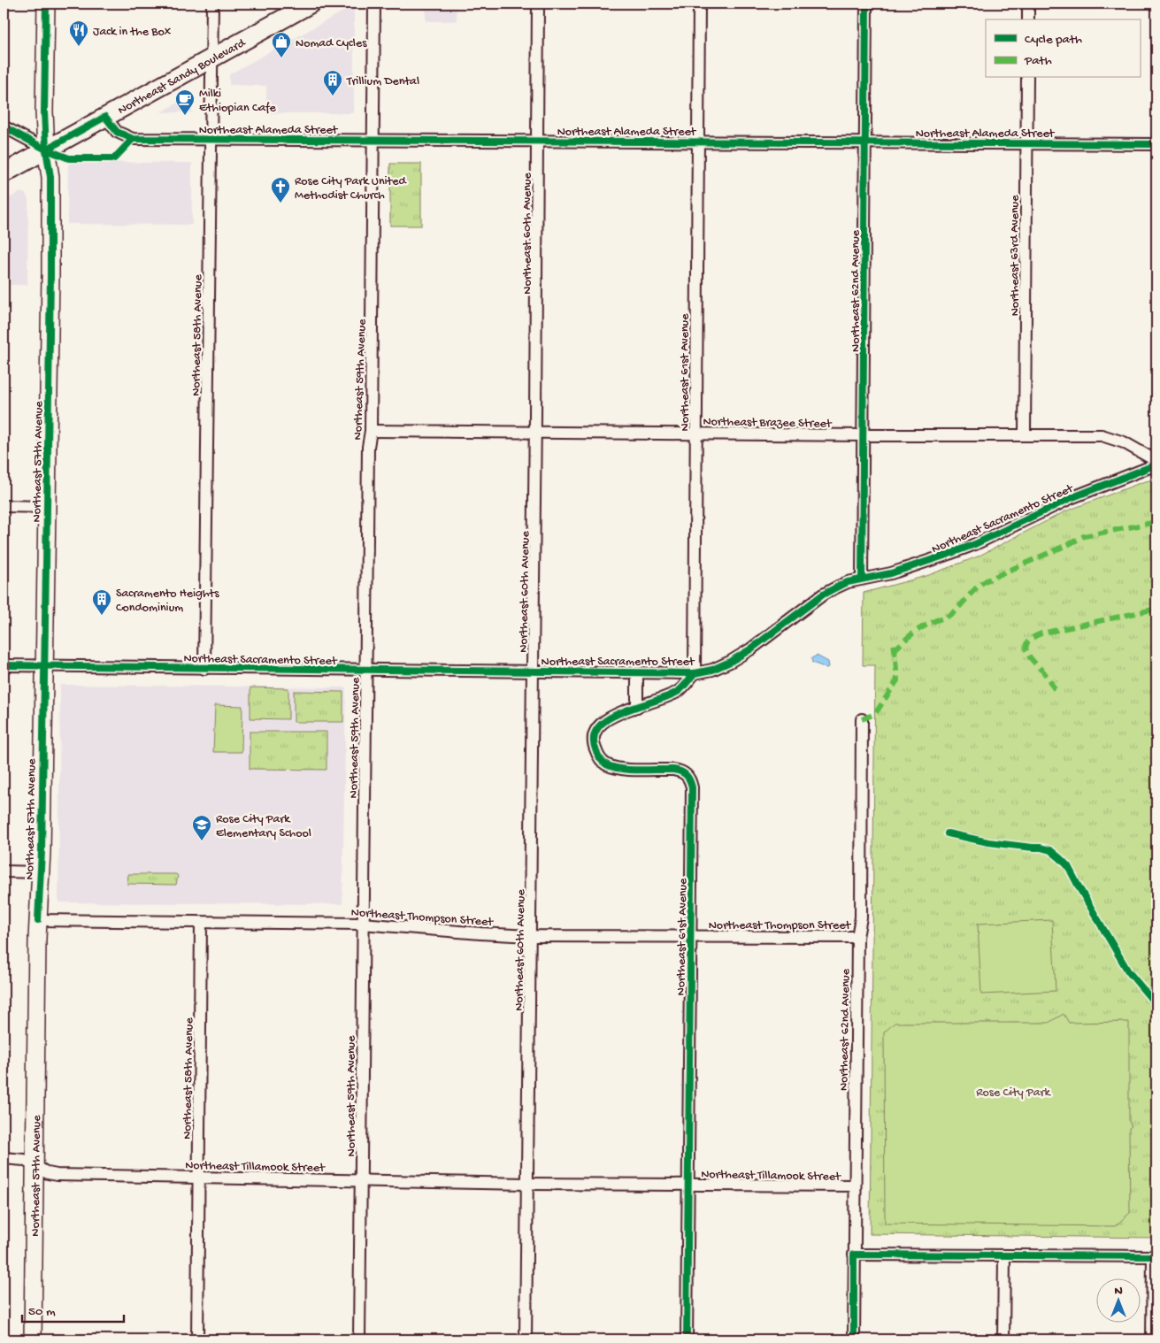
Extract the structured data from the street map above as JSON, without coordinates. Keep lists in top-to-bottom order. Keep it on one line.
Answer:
{"streets":{"main road":["Northeast Sandy Boulevard","Northeast 57th Avenue"],"street":["Northeast Alameda Street","Northeast 60th Avenue","Northeast 63rd Avenue","Northeast 62nd Avenue","Northeast 58th Avenue","Northeast 61st Avenue","Northeast 59th Avenue","Northeast Brazee Street","Northeast Sacramento Street","Northeast Thompson Street","Northeast Tillamook Street"]},"crossings":[["Northeast Sandy Boulevard","Northeast Alameda Street"],["Northeast Sandy Boulevard","Northeast 58th Avenue"],["Northeast Sandy Boulevard","Northeast 57th Avenue"],["Northeast Alameda Street","Northeast 60th Avenue"],["Northeast Alameda Street","Northeast 63rd Avenue"],["Northeast Alameda Street","Northeast 62nd Avenue"],["Northeast Alameda Street","Northeast 58th Avenue"],["Northeast Alameda Street","Northeast 61st Avenue"],["Northeast Alameda Street","Northeast 59th Avenue"],["Northeast 60th Avenue","Northeast Brazee Street"],["Northeast 60th Avenue","Northeast Sacramento Street"],["Northeast 60th Avenue","Northeast Thompson Street"],["Northeast 60th Avenue","Northeast Tillamook Street"],["Northeast 63rd Avenue","Northeast Brazee Street"],["Northeast 62nd Avenue","Northeast Brazee Street"],["Northeast 62nd Avenue","Northeast Sacramento Street"],["Northeast 62nd Avenue","Northeast Thompson Street"],["Northeast 62nd Avenue","Northeast Tillamook Street"],["Northeast 58th Avenue","Northeast Sacramento Street"],["Northeast 58th Avenue","Northeast Thompson Street"],["Northeast 58th Avenue","Northeast Tillamook Street"],["Northeast 61st Avenue","Northeast Brazee Street"],["Northeast 61st Avenue","Northeast Sacramento Street"],["Northeast 61st Avenue","Northeast Thompson Street"],["Northeast 61st Avenue","Northeast Tillamook Street"],["Northeast 59th Avenue","Northeast Brazee Street"],["Northeast 59th Avenue","Northeast Sacramento Street"],["Northeast 59th Avenue","Northeast Thompson Street"],["Northeast 59th Avenue","Northeast Tillamook Street"],["Northeast 57th Avenue","Northeast Sacramento Street"],["Northeast 57th Avenue","Northeast Thompson Street"],["Northeast 57th Avenue","Northeast Tillamook Street"]],"parks":["Rose City Park"],"places":{"restaurant":["Jack in the Box"],"shop":["Nomad Cycles"],"building":["Trillium Dental","Sacramento Heights Condominium"],"cafe":["Milki Ethiopian Cafe"],"church":["Rose City Park United Methodist Church"],"school or university":["Rose City Park Elementary School"]},"legend":["Cycle path","Path"],"scale_bar":"50 m","north":"top"}
